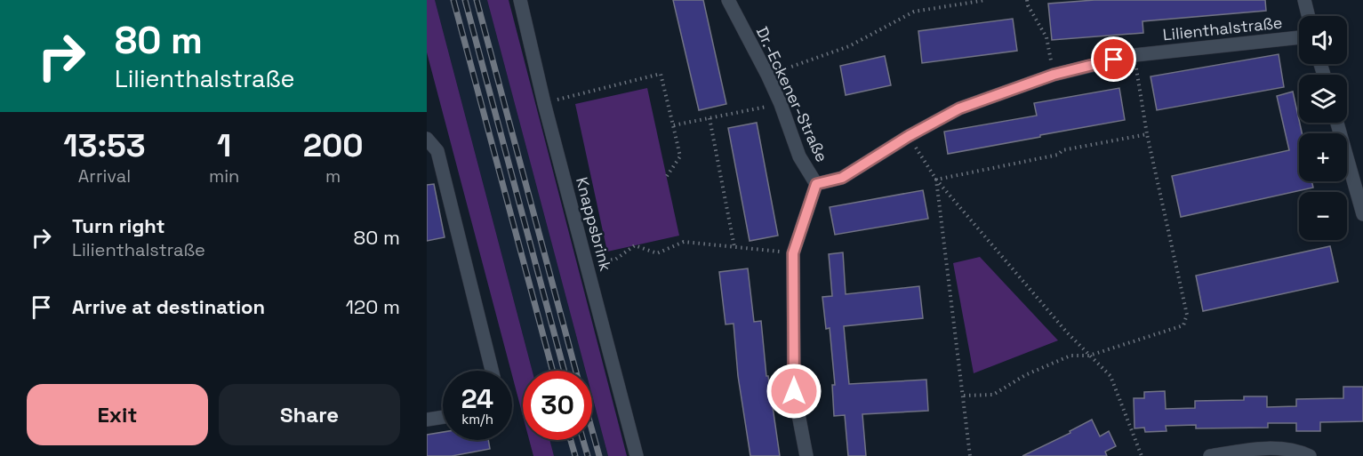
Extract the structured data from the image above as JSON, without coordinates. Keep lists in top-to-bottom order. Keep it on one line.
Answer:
{"streets":{"street":["Lilienthalstraße","Dr.-Eckener-Straße","Knappsbrink"]},"crossings":[["Lilienthalstraße","Dr.-Eckener-Straße"]],"page":{"turn":["80 m","Lilienthalstraße"],"map_buttons":["+","−"],"eta":["13:53","Arrival","1","min","200","m"],"list":[{"name":"Turn right","note":"Lilienthalstraße","value":"80 m"},{"name":"Arrive at destination","value":"120 m"}],"speed":"24 km/h","limit":"30","buttons":["Exit","Share"]}}
